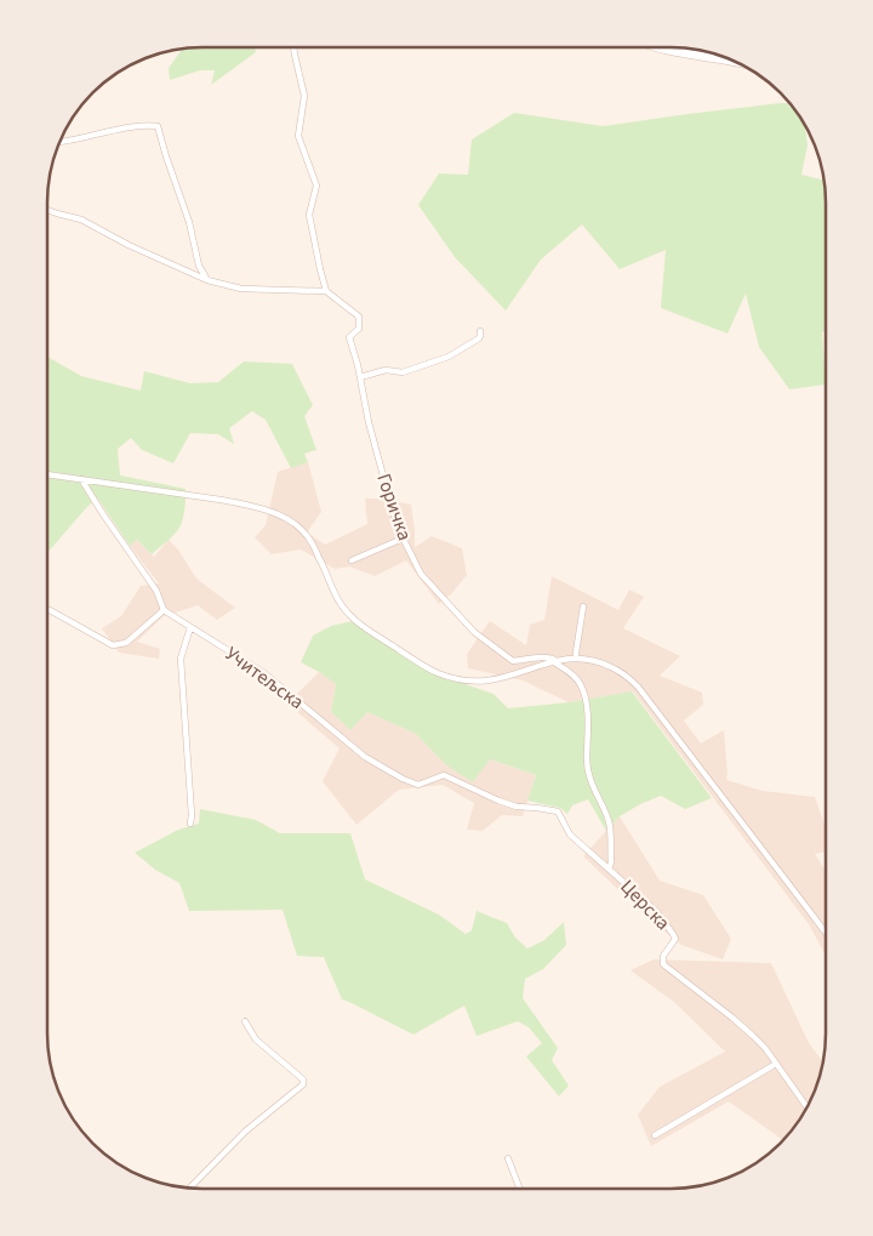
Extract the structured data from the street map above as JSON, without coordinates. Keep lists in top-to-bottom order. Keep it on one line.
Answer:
{"streets":{"street":["Горичка","Учитељска","Церска"]},"crossings":[["Учитељска","Церска"]]}
